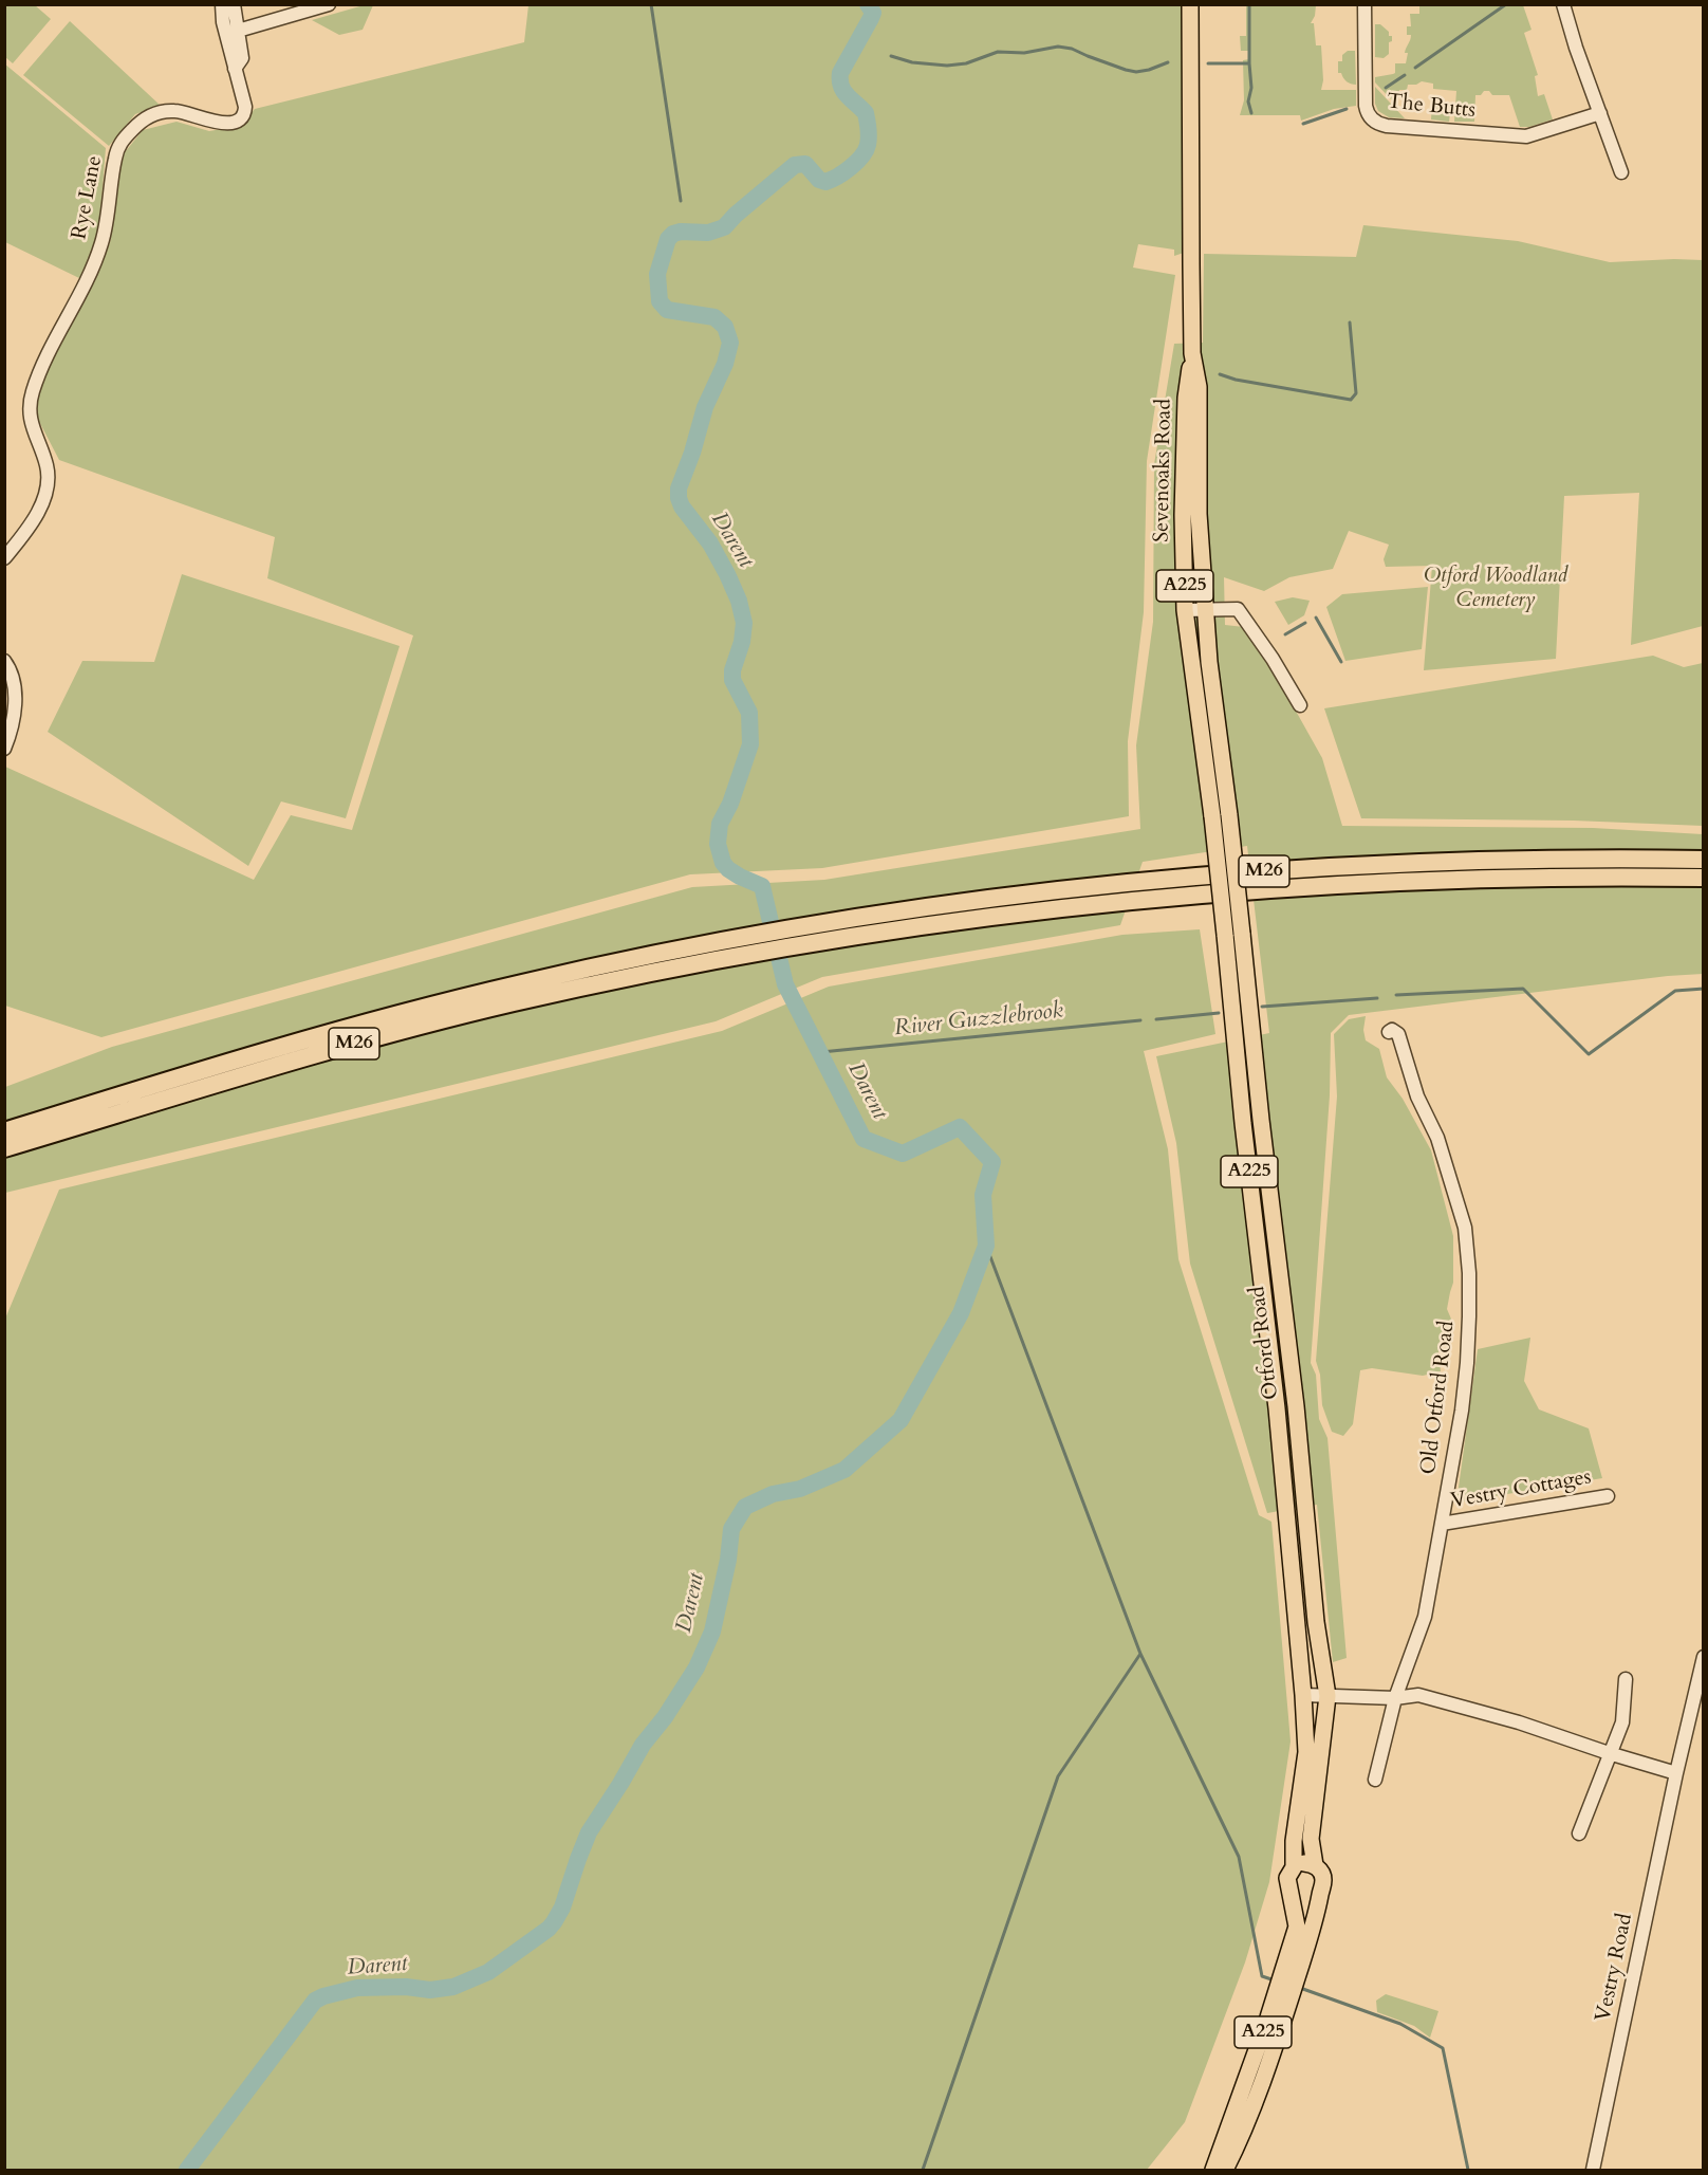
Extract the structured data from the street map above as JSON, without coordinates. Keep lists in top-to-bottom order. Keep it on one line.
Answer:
{"streets":{"highway":["M26"],"main road":["Sevenoaks Road","A225","Otford Road"],"street":["The Butts","Rye Lane","Old Otford Road","Vestry Cottages","Vestry Road"]},"crossings":[["Sevenoaks Road","Otford Road"],["Old Otford Road","Vestry Cottages"]],"water":["Darent","River Guzzlebrook"],"parks":["Otford Woodland Cemetery"]}
